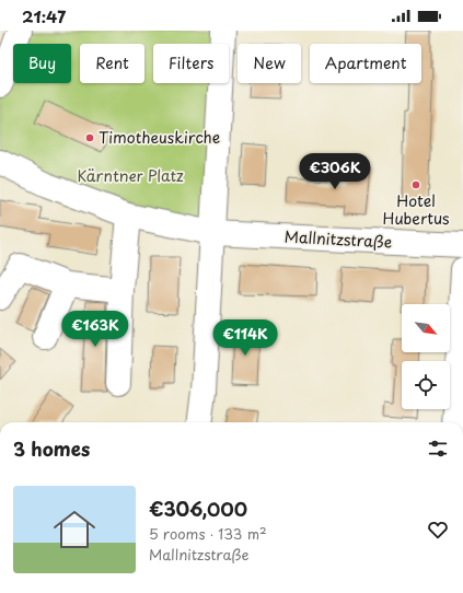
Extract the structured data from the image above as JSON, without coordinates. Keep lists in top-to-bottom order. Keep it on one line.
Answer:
{"streets":{"street":["Mallnitzstraße"]},"parks":["Kärntner Platz"],"places":["Timotheuskirche","Hotel Hubertus"],"north":"bottom right","page":{"status":"21:47","chip":["Buy","Rent","Filters","New","Apartment"],"price":["€306K","€163K","€114K"],"heading":"3 homes","list":[{"name":"€306,000","note":"5 rooms · 133 m² · Mallnitzstraße"}]}}
